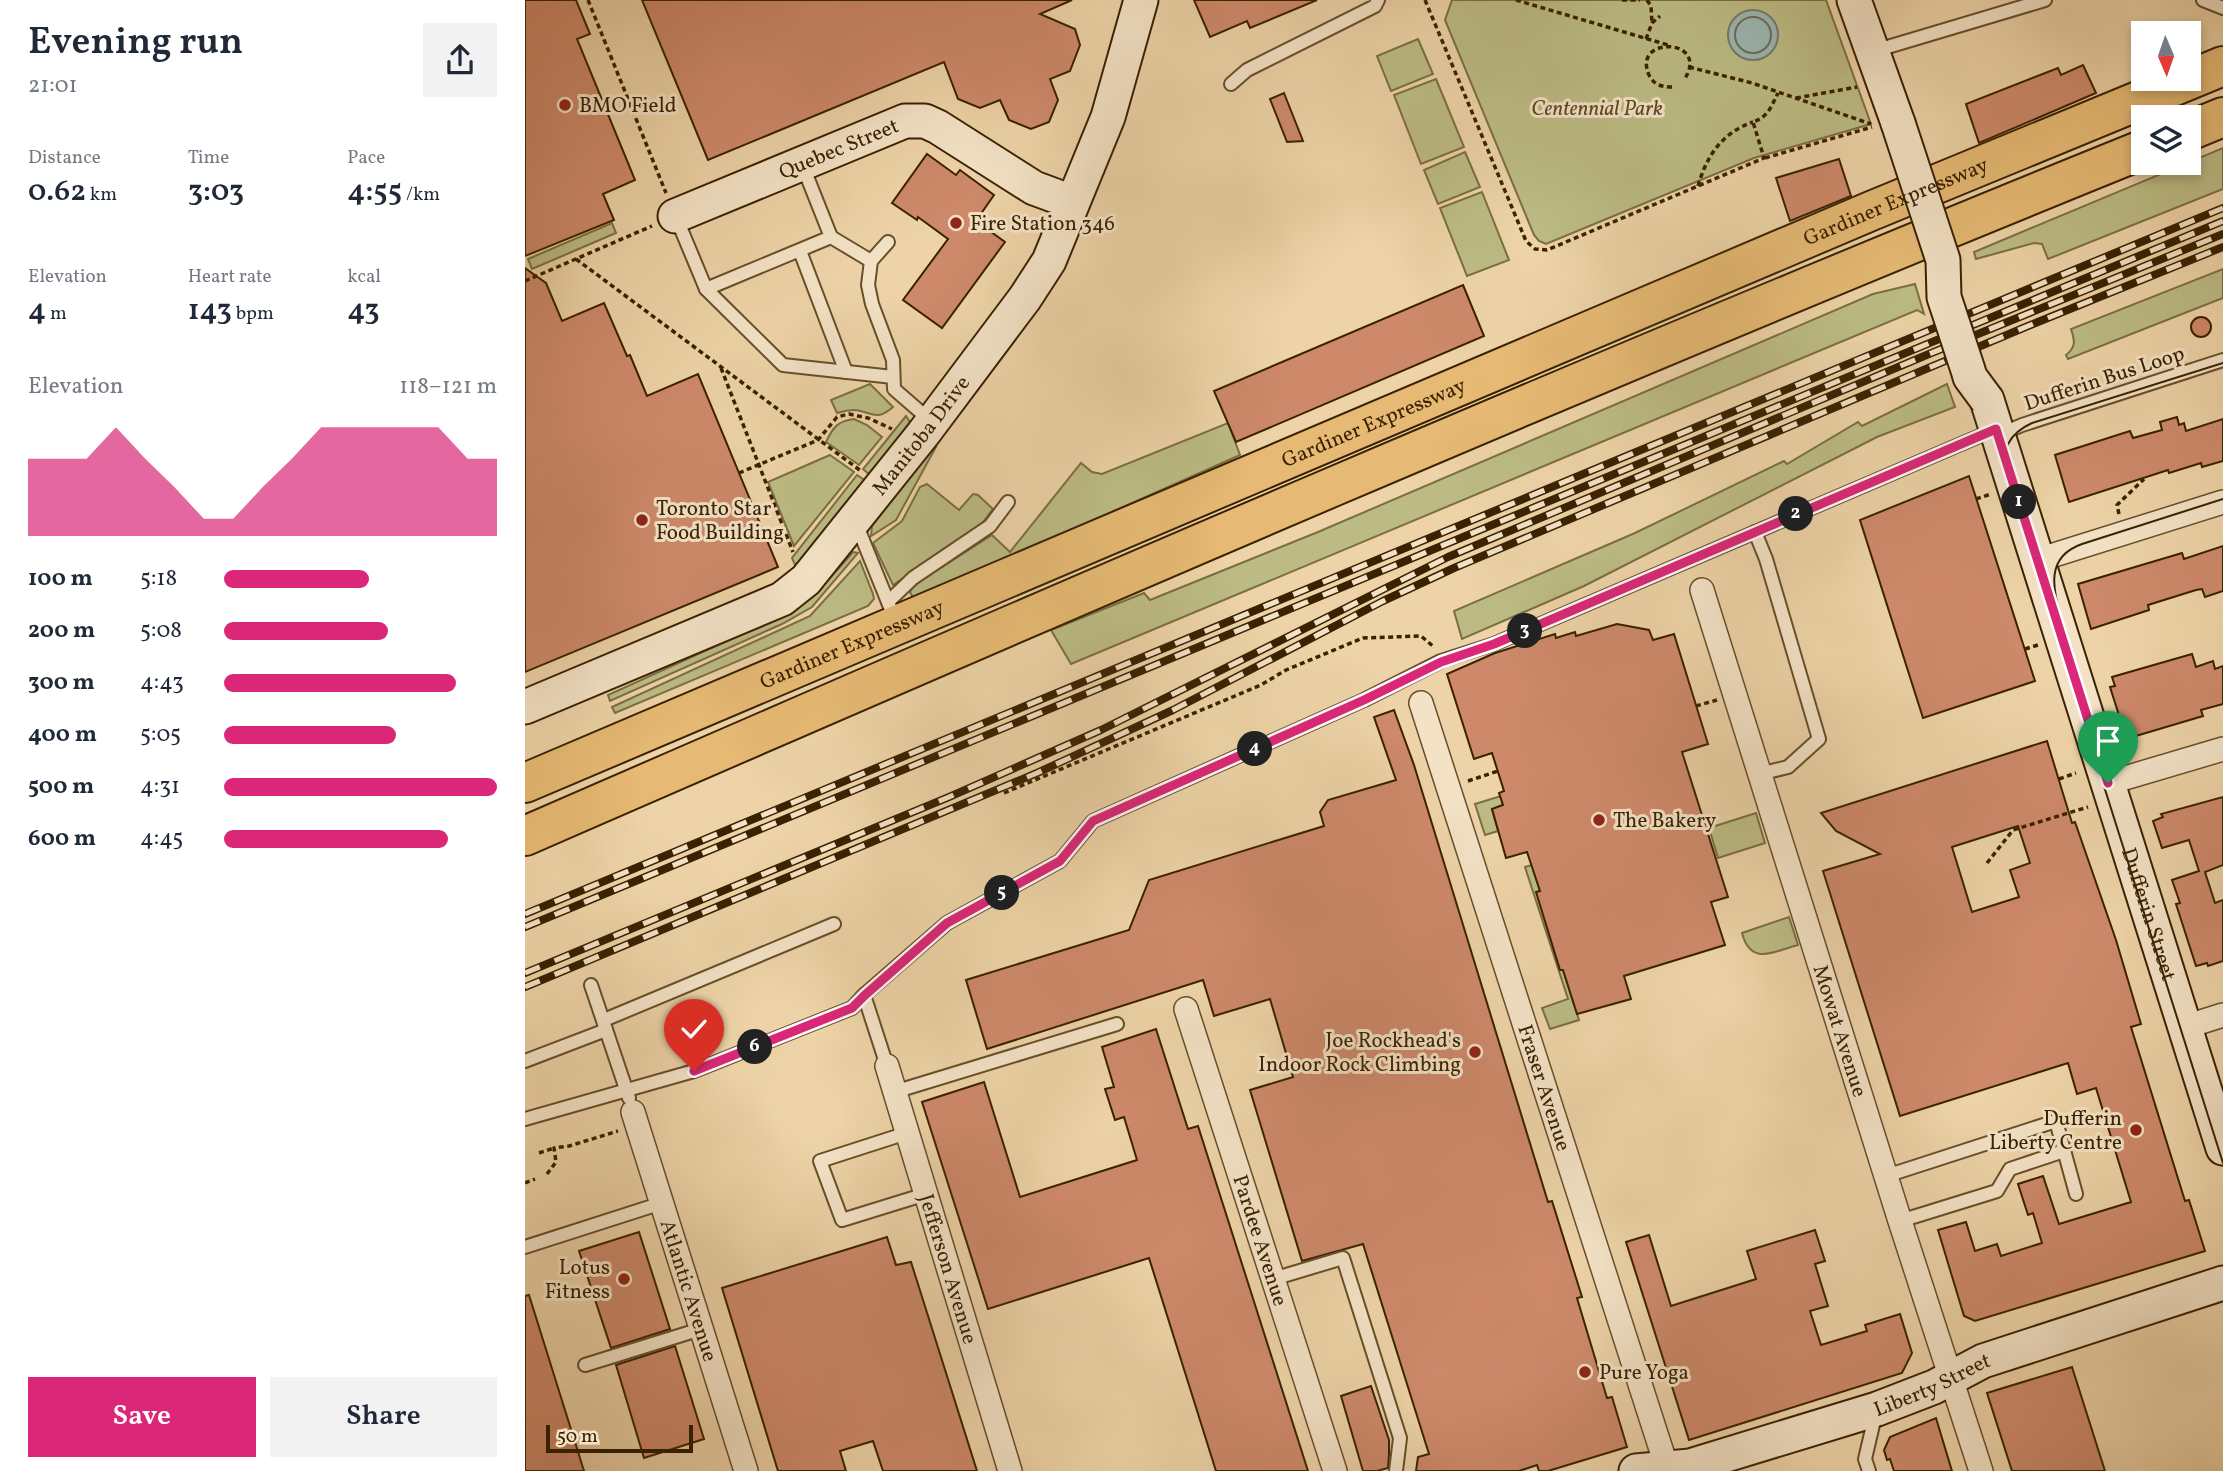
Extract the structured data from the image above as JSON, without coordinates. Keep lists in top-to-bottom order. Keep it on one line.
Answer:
{"streets":{"highway":["Gardiner Expressway"],"street":["Quebec Street","Manitoba Drive","Dufferin Street","Mowat Avenue","Fraser Avenue","Pardee Avenue","Jefferson Avenue","Atlantic Avenue","Liberty Street"],"lane":["Dufferin Bus Loop"]},"crossings":[["Quebec Street","Manitoba Drive"],["Dufferin Bus Loop","Dufferin Street"],["Dufferin Bus Loop","Atlantic Avenue"],["Mowat Avenue","Liberty Street"],["Fraser Avenue","Liberty Street"]],"parks":["Centennial Park"],"places":["BMO Field","Fire Station 346","Toronto Star Food Building","The Bakery","Joe Rockhead's Indoor Rock Climbing","Dufferin Liberty Centre","Lotus Fitness","Pure Yoga"],"scale_bar":"50 m","north":"bottom","page":{"heading":["Evening run","21:01"],"stats":[["Distance","0.62 km"],["Time","3:03"],["Pace","4:55 /km"],["Elevation","4 m"],["Heart rate","143 bpm"],["kcal","43"]],"chart":["Elevation","118–121 m"],"pins":["1","2","3","4","5","6"],"list":[{"name":"100 m","note":"5:18"},{"name":"200 m","note":"5:08"},{"name":"300 m","note":"4:43"},{"name":"400 m","note":"5:05"},{"name":"500 m","note":"4:31"},{"name":"600 m","note":"4:45"}],"buttons":["Save","Share"],"scale":"50 m"}}
